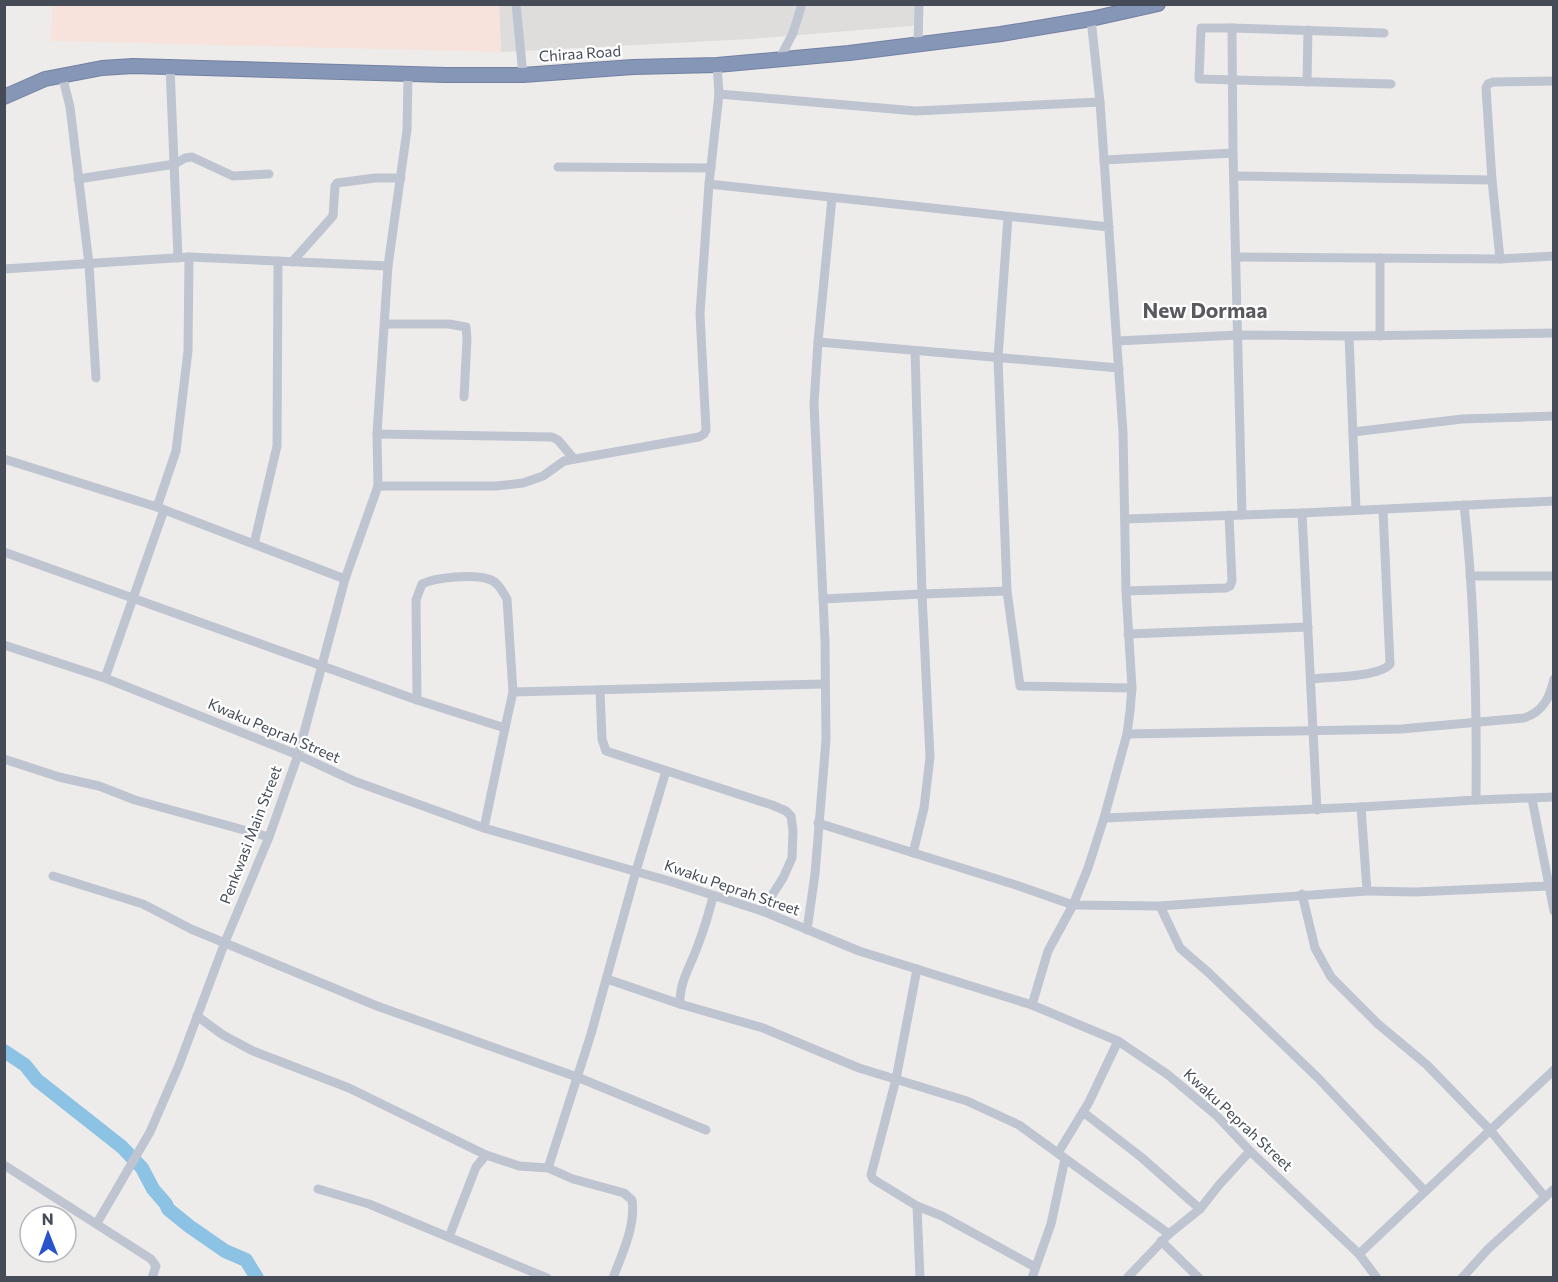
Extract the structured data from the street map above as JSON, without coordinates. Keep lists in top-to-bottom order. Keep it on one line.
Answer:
{"streets":{"highway":["Chiraa Road"],"street":["Kwaku Peprah Street","Penkwasi Main Street"]},"crossings":[["Kwaku Peprah Street","Penkwasi Main Street"]],"districts":["New Dormaa"],"north":"top"}
